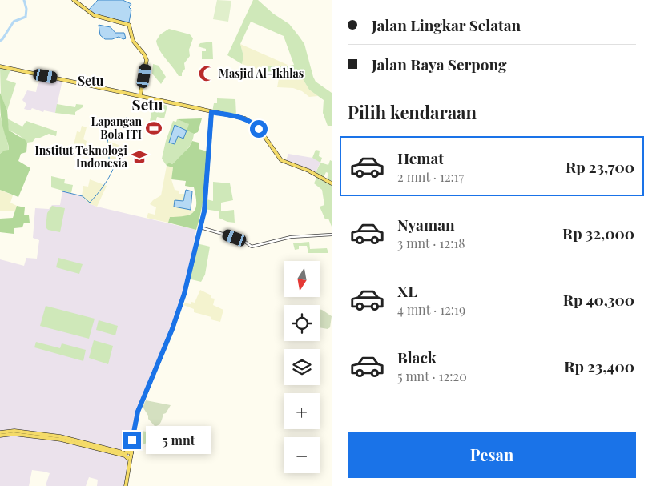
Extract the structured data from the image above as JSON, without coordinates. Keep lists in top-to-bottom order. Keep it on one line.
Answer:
{"districts":["Setu","Setu"],"places":{"mosque":["Masjid Al-Ikhlas"],"sports":["Lapangan Bola ITI"],"school or university":["Institut Teknologi Indonesia"]},"north":"bottom","page":{"banner":["Jalan Lingkar Selatan","Jalan Raya Serpong"],"heading":"Pilih kendaraan","list":[{"name":"Hemat","note":"2 mnt · 12:17","value":"Rp 23,700"},{"name":"Nyaman","note":"3 mnt · 12:18","value":"Rp 32,000"},{"name":"XL","note":"4 mnt · 12:19","value":"Rp 40,300"},{"name":"Black","note":"5 mnt · 12:20","value":"Rp 23,400"}],"map_buttons":["+","−"],"buttons":"Pesan","bubble":"5 mnt"}}
